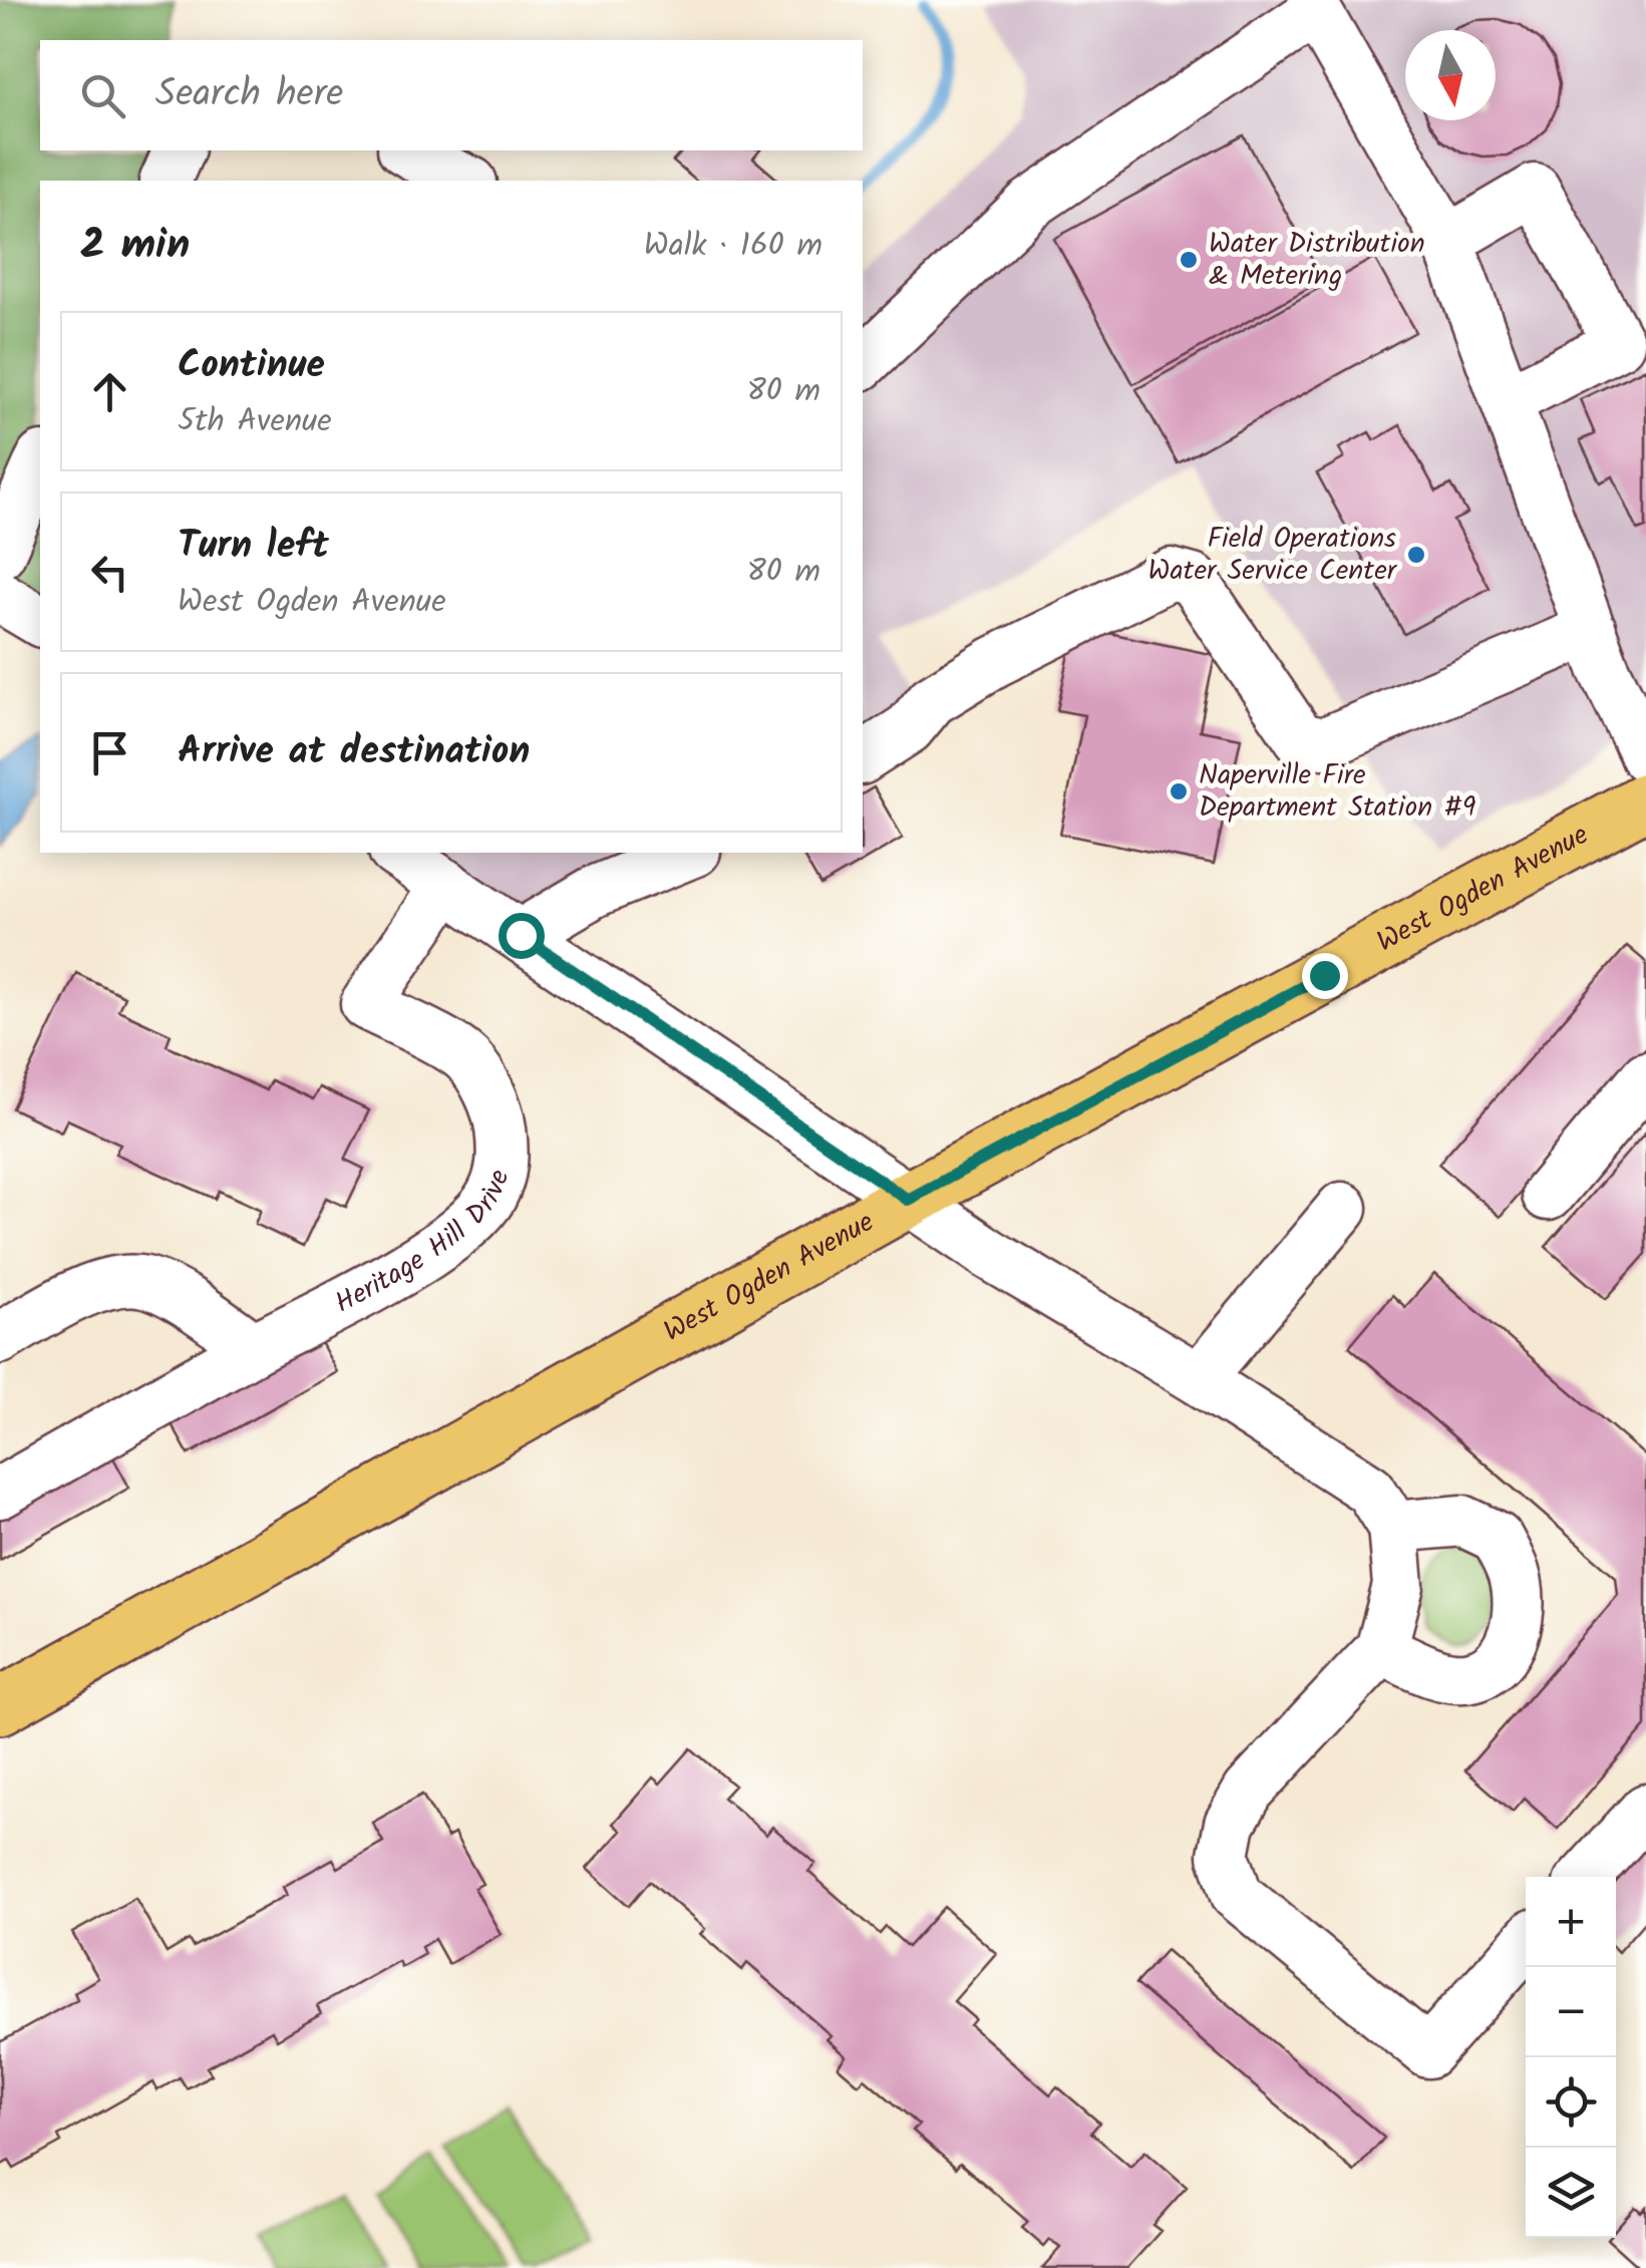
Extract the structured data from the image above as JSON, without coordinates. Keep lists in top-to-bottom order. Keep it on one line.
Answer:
{"streets":{"main road":["West Ogden Avenue"],"street":["Heritage Hill Drive"]},"places":["Water Distribution & Metering","Field Operations Water Service Center","Naperville Fire Department Station #9"],"north":"bottom","page":{"search":"Search here","heading":["2 min","Walk · 160 m"],"list":[["Continue","5th Avenue","80 m"],["Turn left","West Ogden Avenue","80 m"],"Arrive at destination"],"map_buttons":["+","−"]}}
